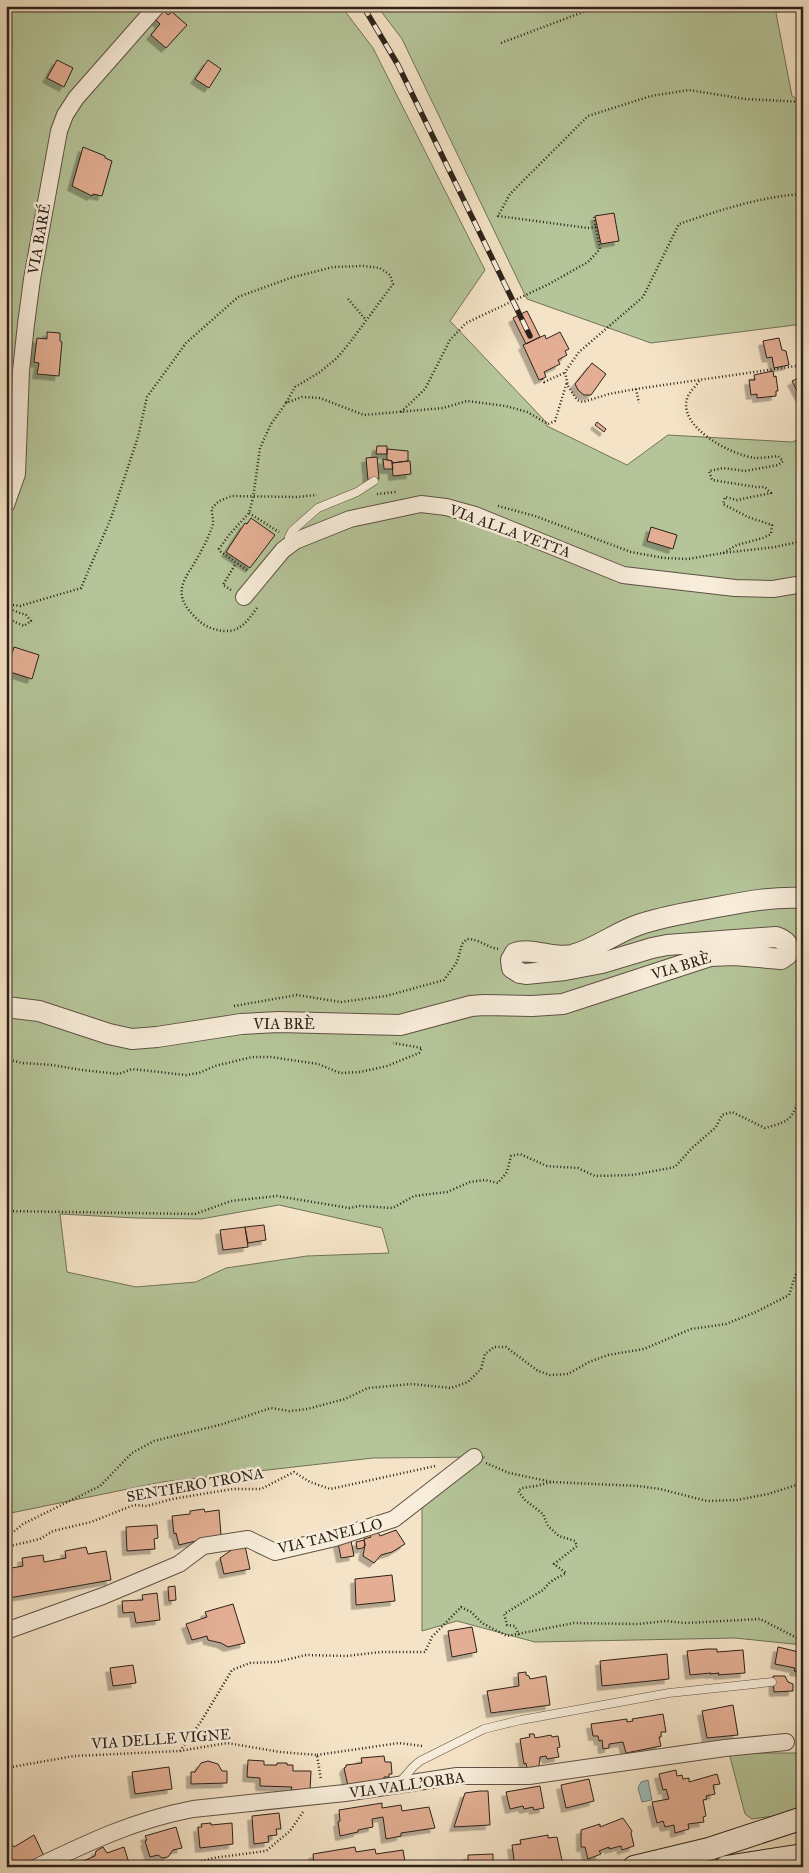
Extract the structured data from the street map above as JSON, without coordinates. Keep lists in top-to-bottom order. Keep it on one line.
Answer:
{"streets":{"street":["VIA BARÉ","VIA ALLA VETTA","VIA BRÈ","VIA TANELLO","VIA VALL'ORBA"],"path":["SENTIERO TRONA","VIA DELLE VIGNE"]}}
